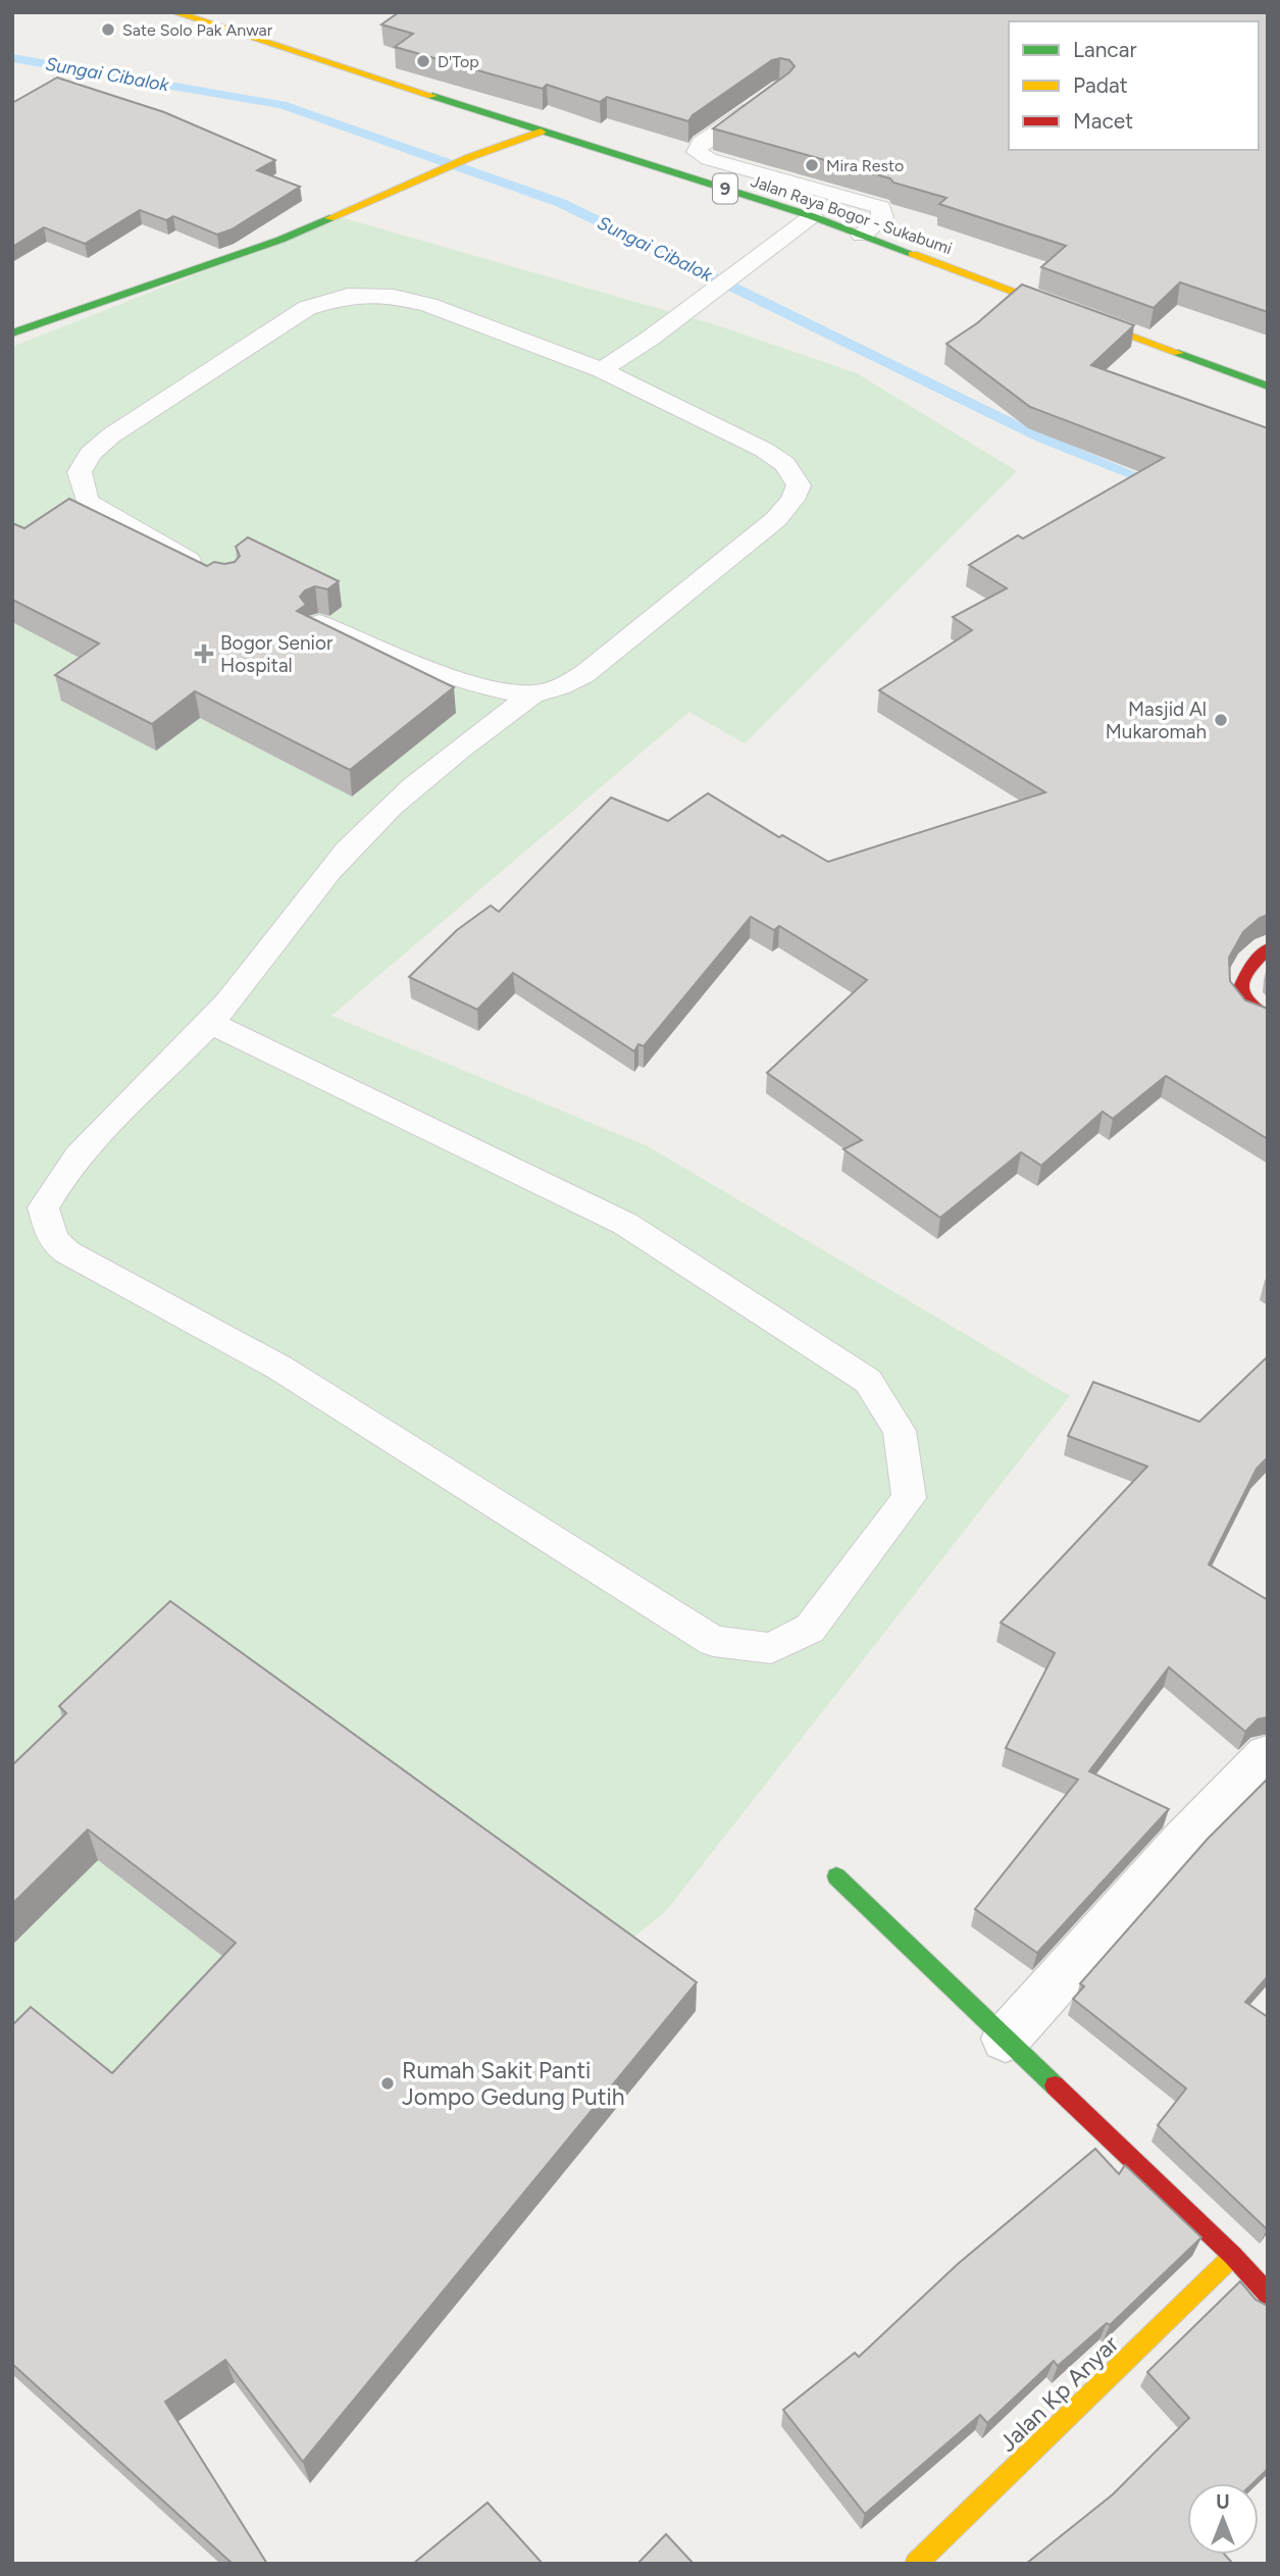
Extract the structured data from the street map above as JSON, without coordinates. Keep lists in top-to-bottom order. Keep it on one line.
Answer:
{"streets":{"main road":["9","Jalan Raya Bogor - Sukabumi","Jalan Kp Anyar"]},"water":["Sungai Cibalok"],"places":{"other":["Sate Solo Pak Anwar","D'Top","Mira Resto","Masjid Al Mukaromah","Rumah Sakit Panti Jompo Gedung Putih"],"health":["Bogor Senior Hospital"]},"legend":["Lancar","Padat","Macet"],"north":"top"}
